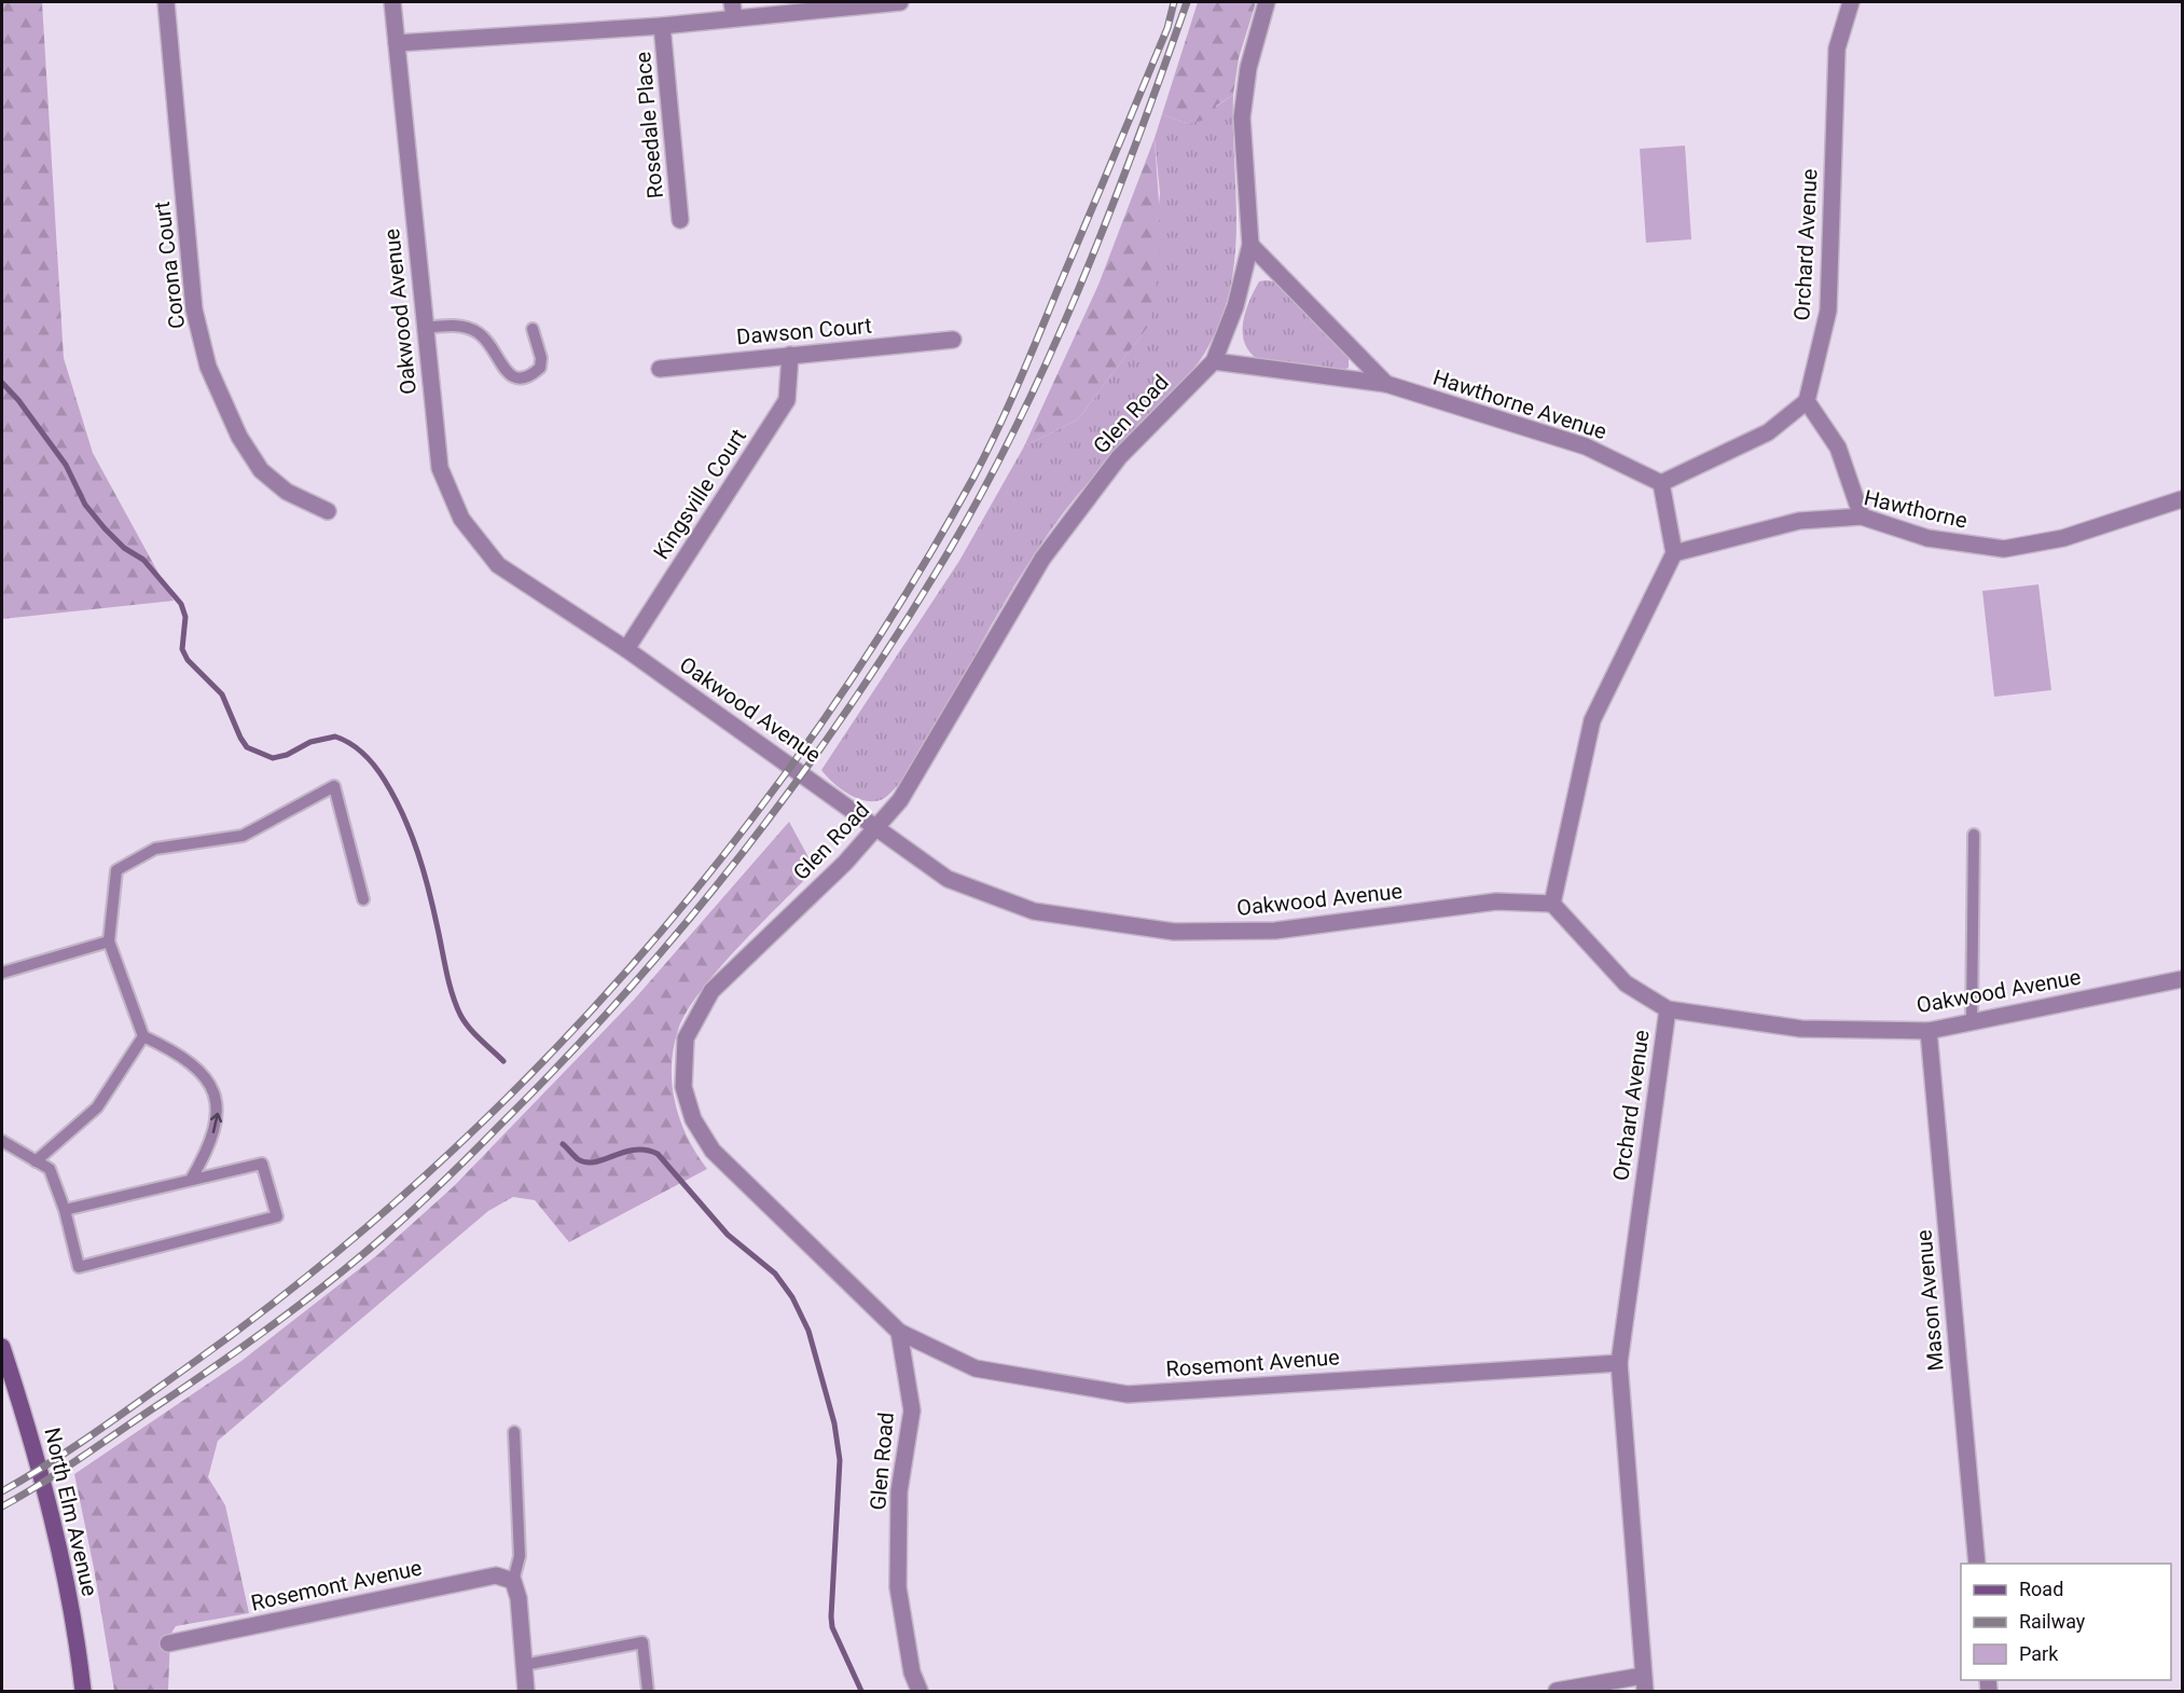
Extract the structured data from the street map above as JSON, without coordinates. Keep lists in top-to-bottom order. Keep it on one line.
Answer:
{"streets":{"main road":["North Elm Avenue"],"street":["Rosedale Place","Orchard Avenue","Corona Court","Oakwood Avenue","Dawson Court","Hawthorne Avenue","Glen Road","Kingsville Court","Hawthorne","Mason Avenue","Rosemont Avenue"]},"crossings":[["Orchard Avenue","Oakwood Avenue"],["Orchard Avenue","Rosemont Avenue"],["Oakwood Avenue","Glen Road"],["Oakwood Avenue","Kingsville Court"],["Oakwood Avenue","Mason Avenue"],["Dawson Court","Kingsville Court"],["Hawthorne Avenue","Glen Road"],["Glen Road","Rosemont Avenue"]],"legend":["Road","Railway","Park"]}
